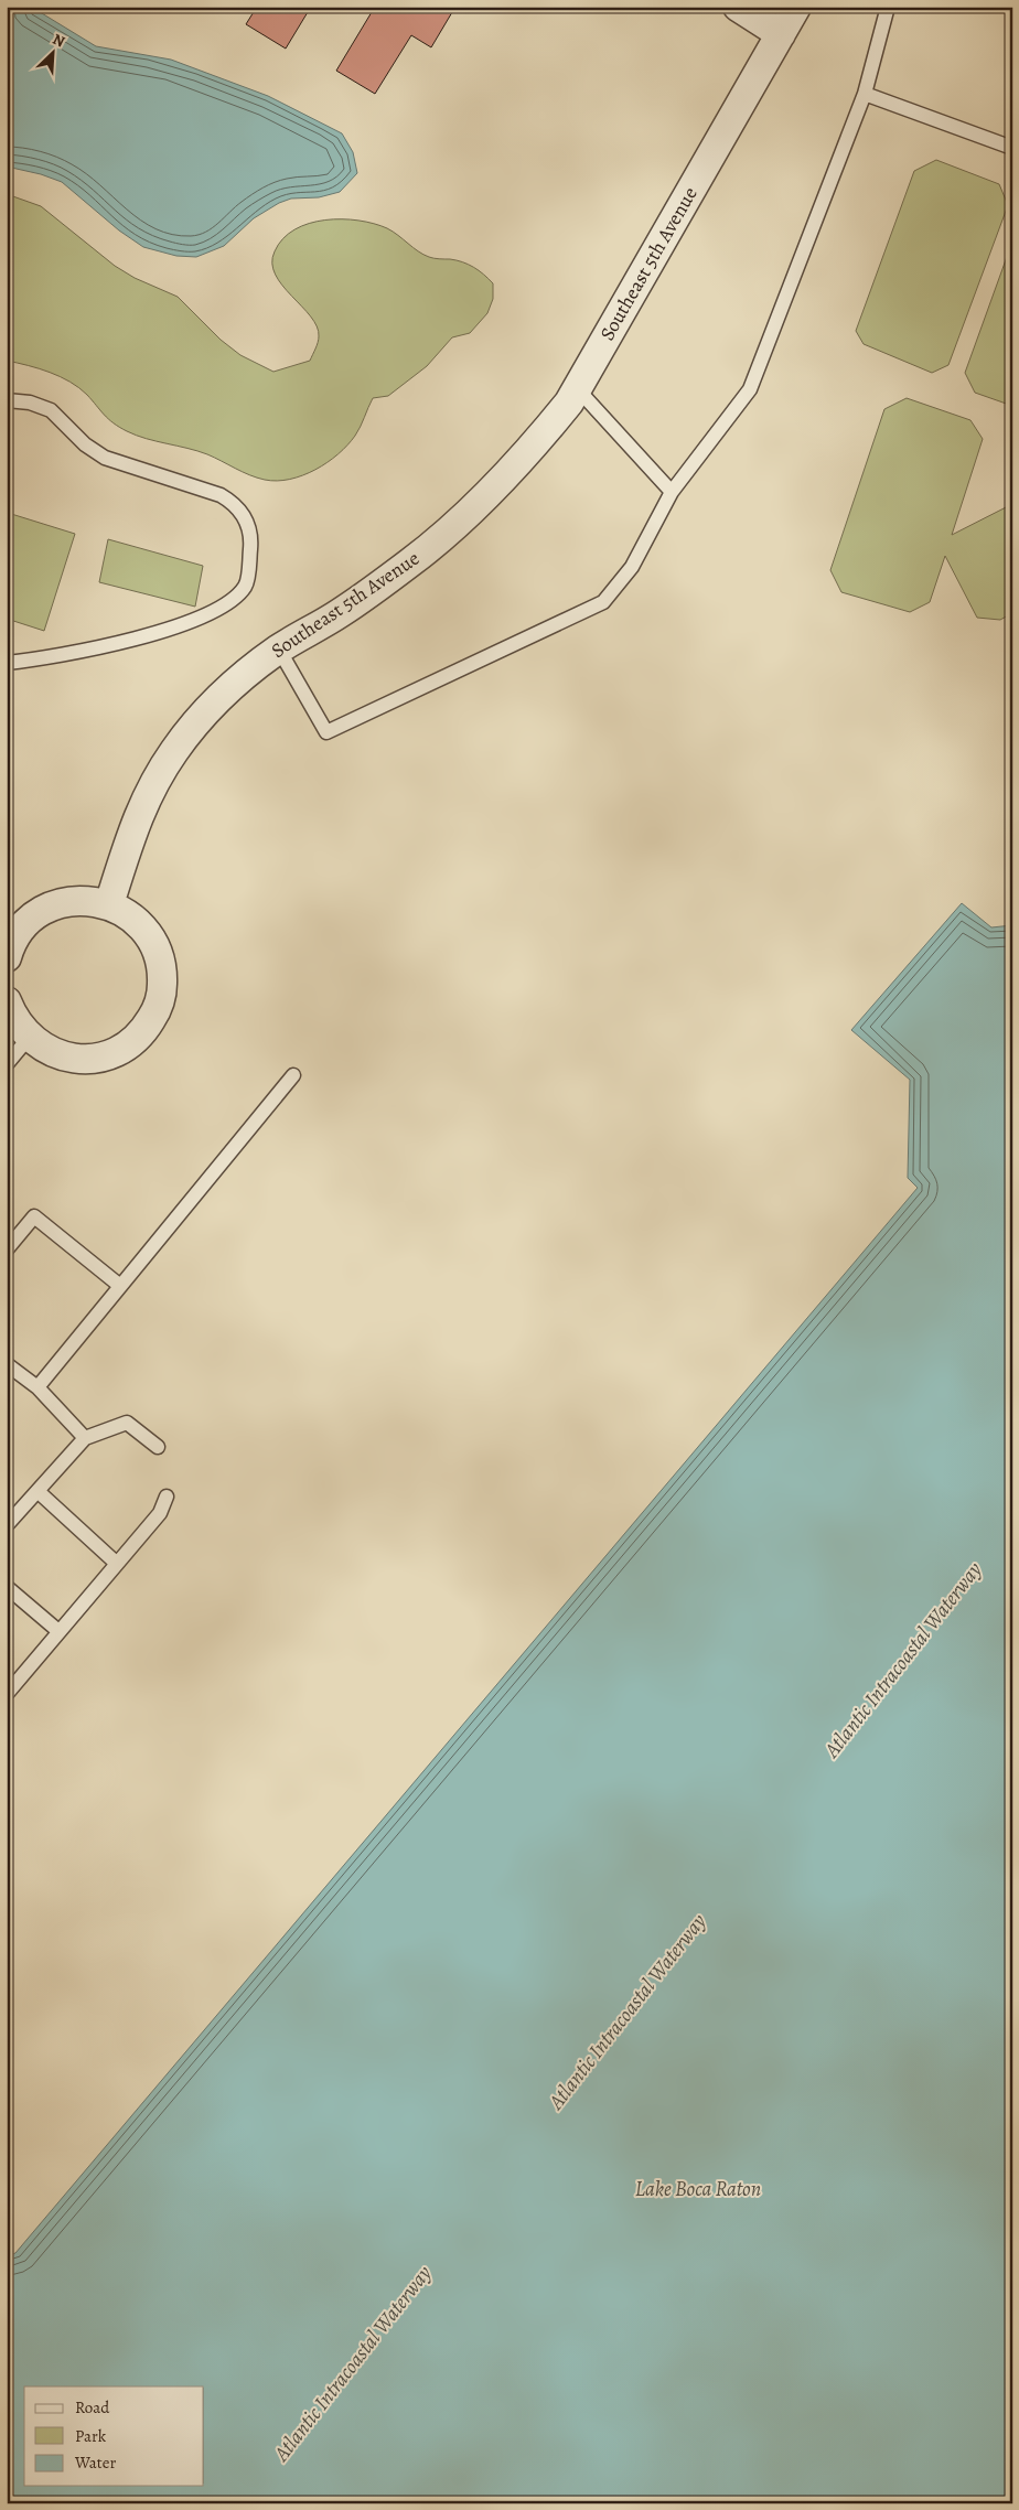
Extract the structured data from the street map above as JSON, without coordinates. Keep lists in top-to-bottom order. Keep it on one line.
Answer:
{"streets":{"street":["Southeast 5th Avenue"]},"water":["Atlantic Intracoastal Waterway","Lake Boca Raton"],"legend":["Road","Park","Water"],"north":"top right"}
